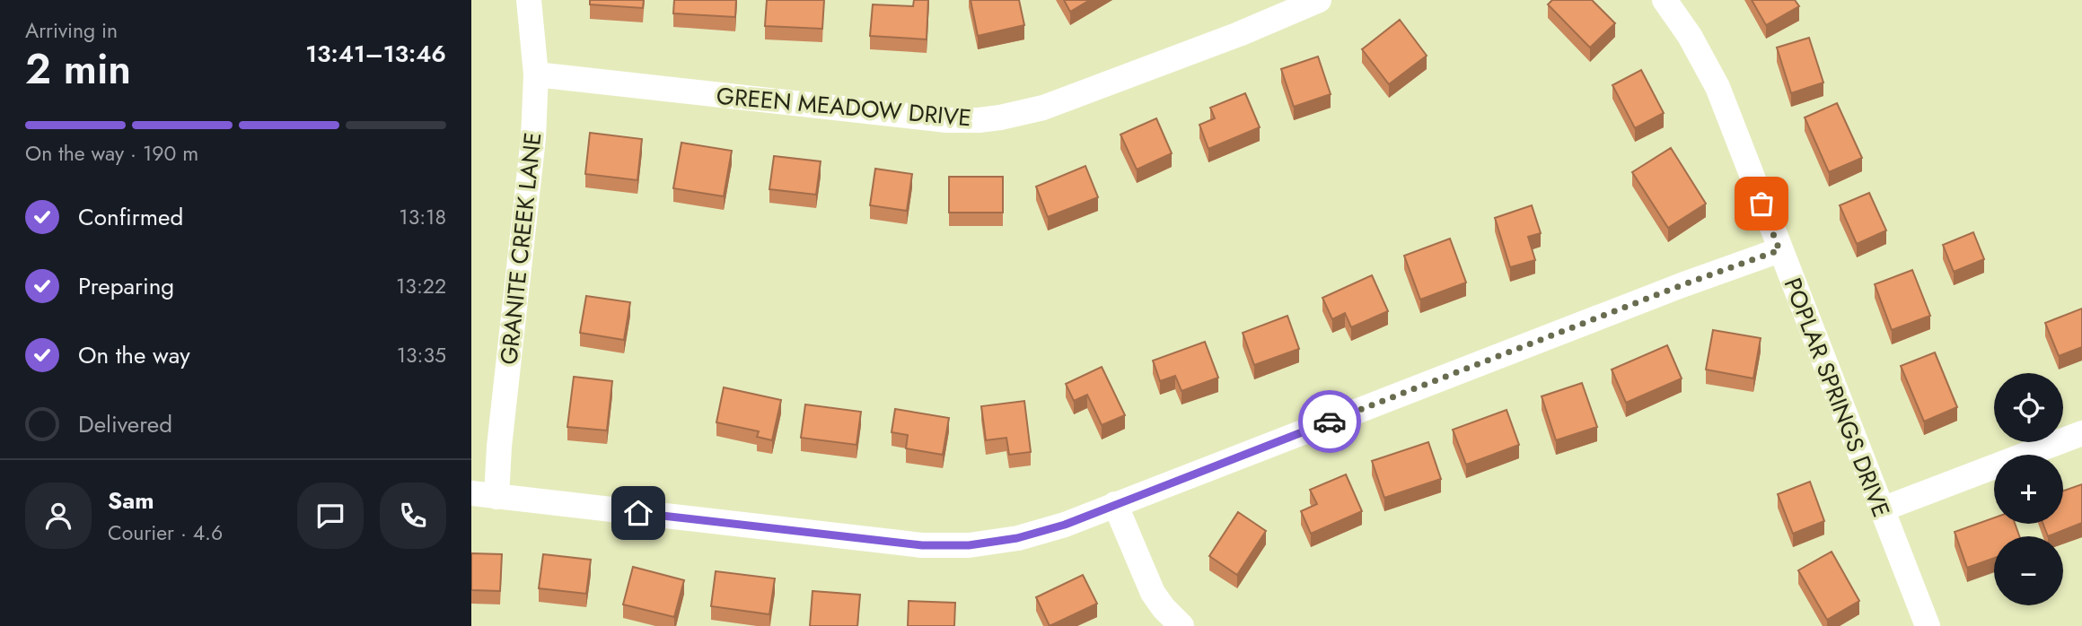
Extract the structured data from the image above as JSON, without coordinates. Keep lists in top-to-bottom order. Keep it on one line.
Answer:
{"streets":{"street":["GREEN MEADOW DRIVE","GRANITE CREEK LANE","POPLAR SPRINGS DRIVE"]},"crossings":[["GREEN MEADOW DRIVE","GRANITE CREEK LANE"]],"page":{"heading":["2 min","Arriving in","13:41–13:46"],"panel":["Sam","Courier · 4.6"],"bar":"On the way · 190 m","list":[["Confirmed","13:18"],["Preparing","13:22"],["On the way","13:35"],"Delivered"],"map_buttons":["+","−"]}}
